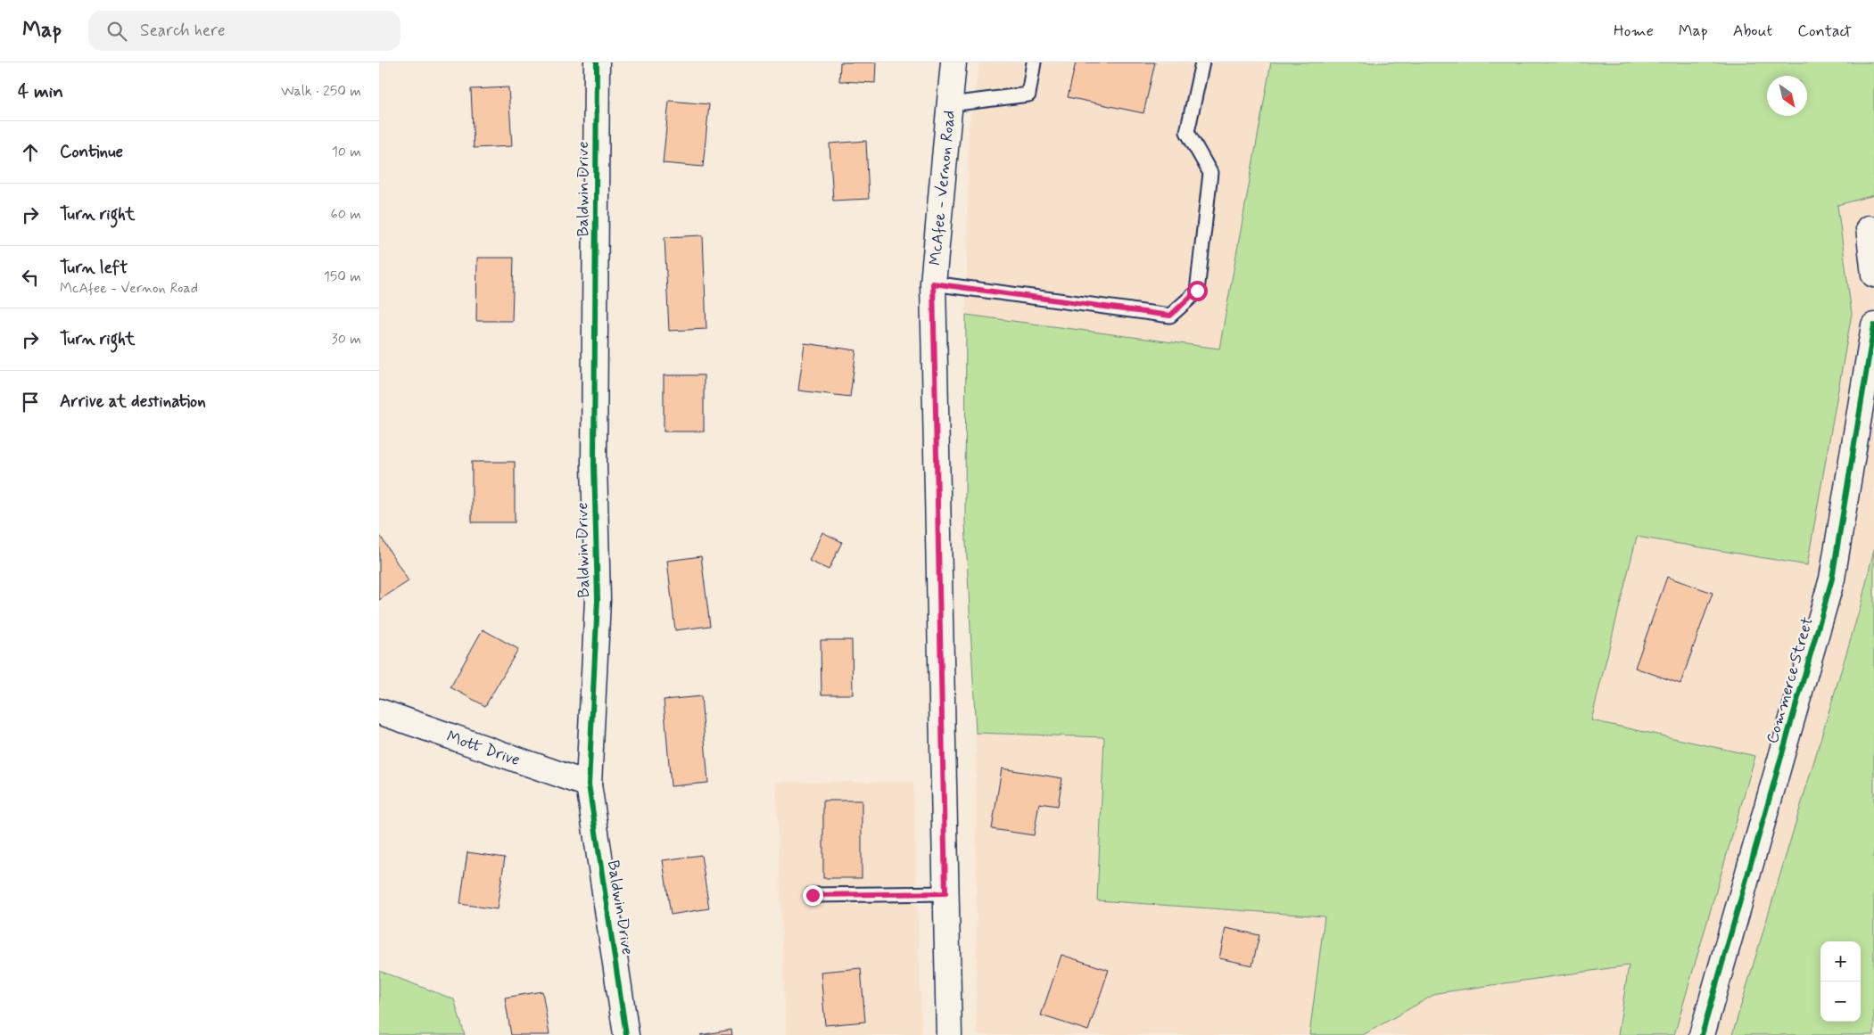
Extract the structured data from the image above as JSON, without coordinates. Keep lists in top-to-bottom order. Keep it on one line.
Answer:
{"streets":{"street":["McAfee - Vernon Road","Baldwin Drive","Commerce Street","Mott Drive"]},"crossings":[["Baldwin Drive","Mott Drive"]],"north":"bottom right","page":{"header":"Map","search":"Search here","nav":["Home","Map","About","Contact"],"heading":["4 min","Walk · 250 m"],"list":[["Continue","10 m"],["Turn right","60 m"],["Turn left","McAfee - Vernon Road","150 m"],["Turn right","30 m"],"Arrive at destination"],"map_buttons":["+","−"]}}
